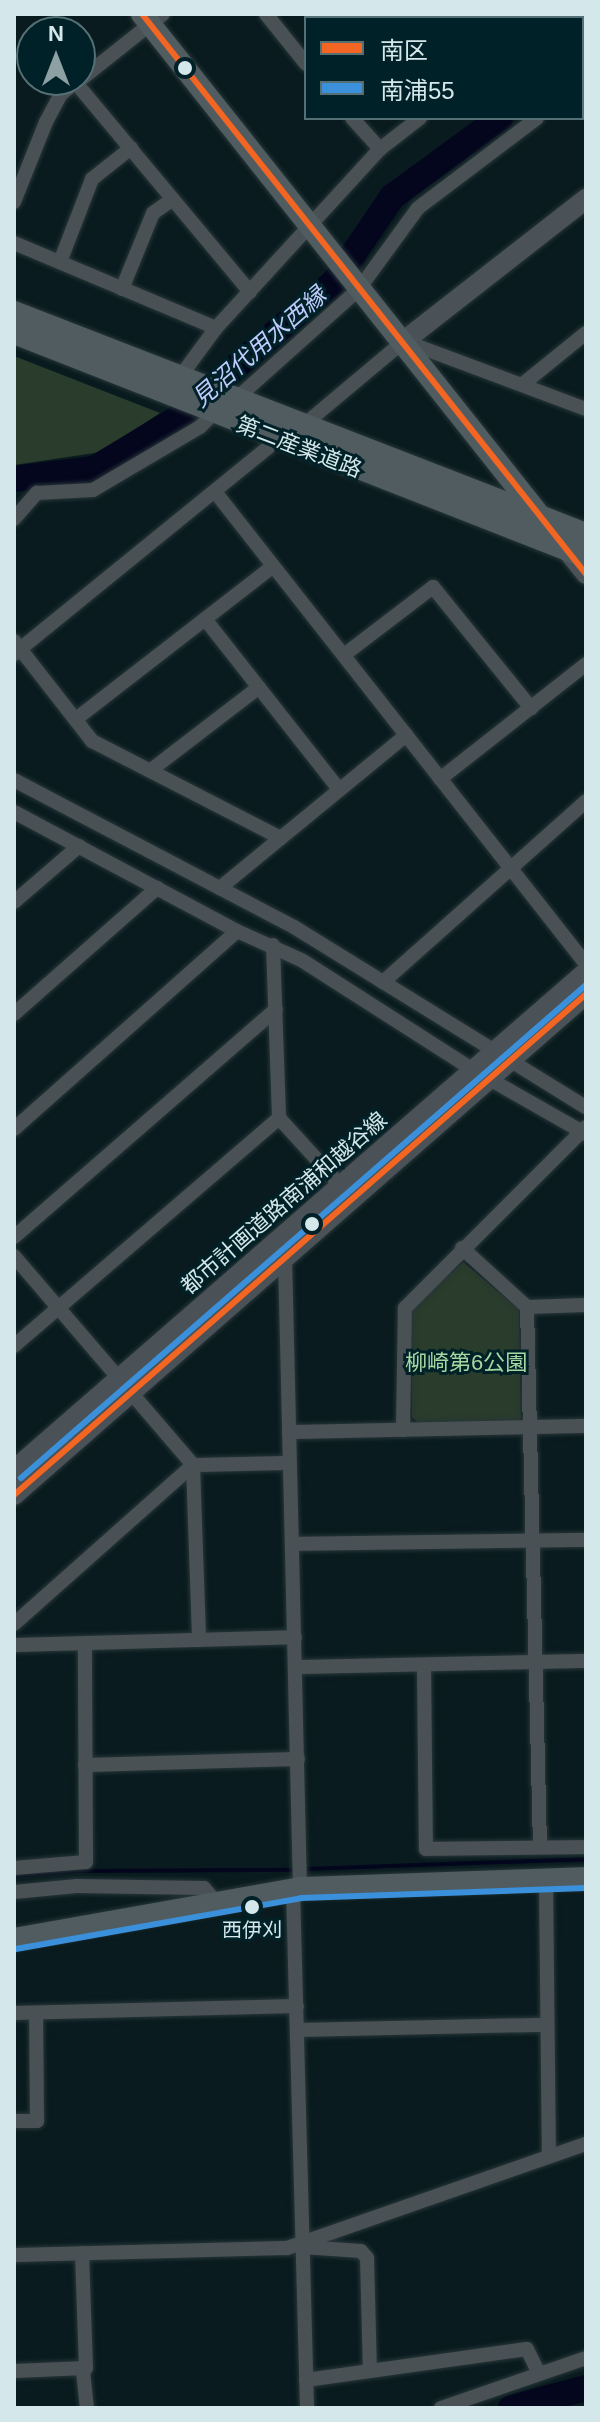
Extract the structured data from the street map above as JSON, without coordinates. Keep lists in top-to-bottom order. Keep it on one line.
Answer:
{"streets":{"main road":["第二産業道路"],"street":["都市計画道路南浦和越谷線"]},"water":["見沼代用水西縁"],"parks":["柳崎第6公園"],"places":["西伊刈"],"lines":["transit line 南区","transit line 南浦55"],"legend":["南区","南浦55"],"north":"top"}
